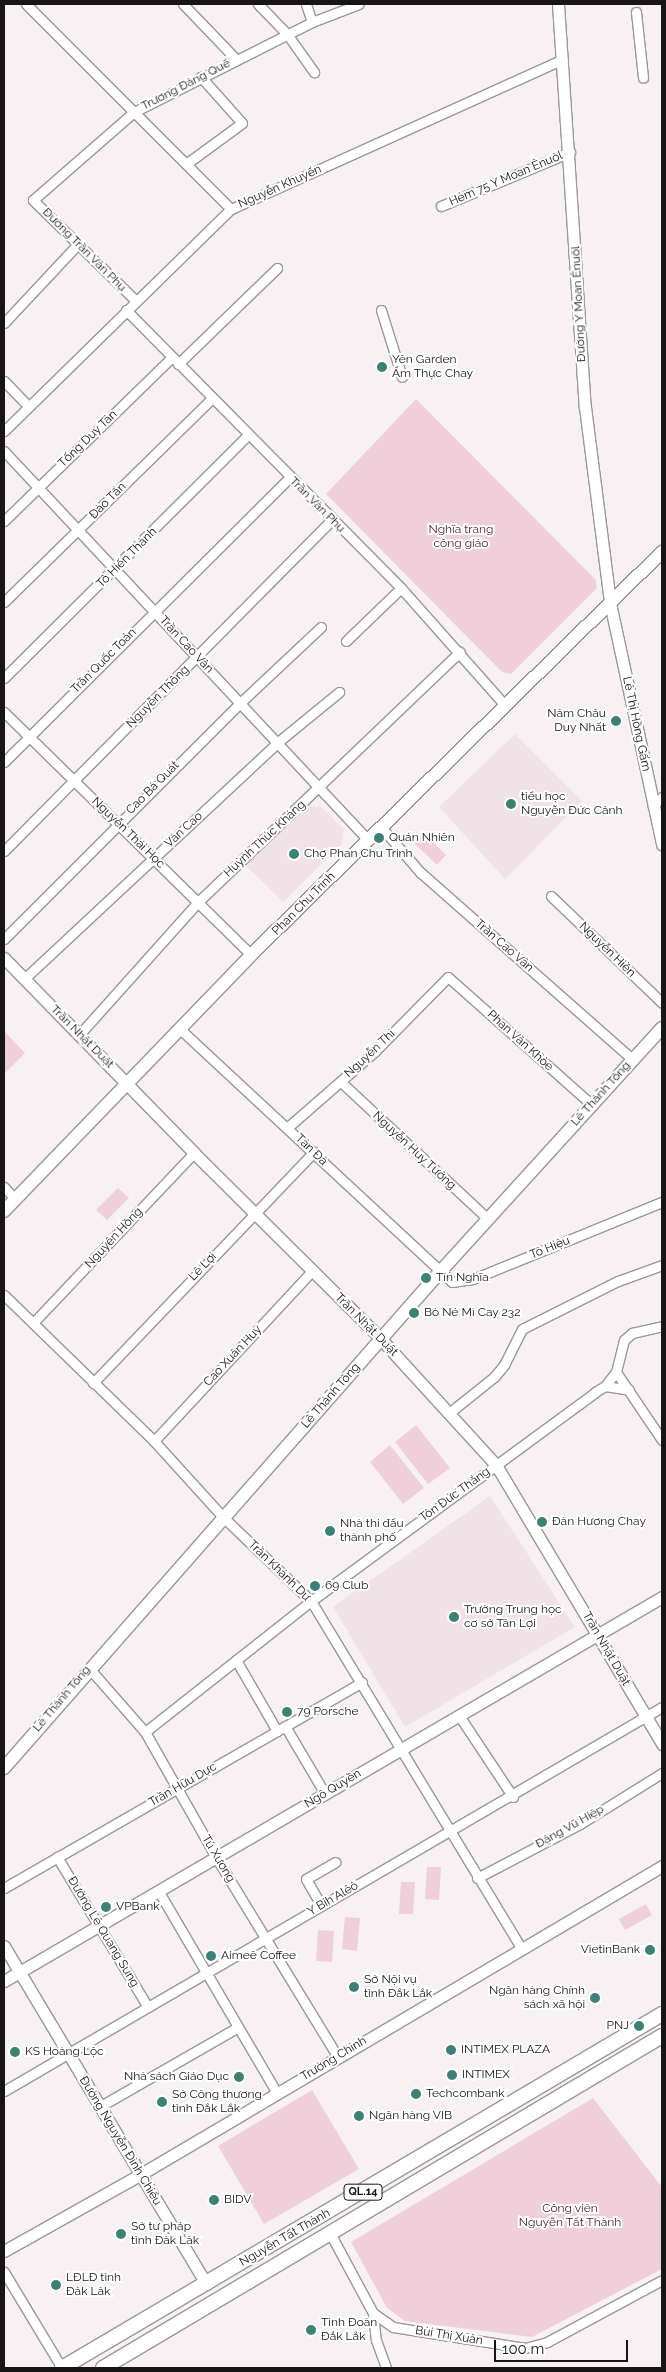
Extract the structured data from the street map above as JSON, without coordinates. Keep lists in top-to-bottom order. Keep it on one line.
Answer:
{"streets":{"main road":["Phan Chu Trinh","Lê Thánh Tông","QL.14","Nguyễn Tất Thành"],"street":["Trương Đăng Quế","Hẻm 75 Y Moan Ênuôl","Nguyễn Khuyến","Đường Trần Văn Phụ","Đường Y Moan Ênuôl","Tống Duy Tân","Đào Tấn","Trần Văn Phụ","Tô Hiến Thành","Trần Cao Vân","Trần Quốc Toản","Nguyễn Thông","Lê Thị Hồng Gấm","Cao Bá Quát","Văn Cao","Nguyễn Thái Học","Huỳnh Thúc Kháng","Nguyễn Hiền","Trần Nhật Duật","Phan Văn Khòe","Nguyễn Thi","Tản Đà","Nguyễn Huy Tưởng","Nguyên Hồng","Tô Hiệu","Lê Lợi","Cao Xuân Huy","Tôn Đức Thắng","Trần Khánh Dư","Trần Hữu Dực","Ngô Quyền","Đặng Vũ Hiệp","Tú Xương","Y Bih Alêô","Đường Lê Quang Sung","Trường Chinh","Đường Nguyễn Đình Chiểu","Bùi Thị Xuân"]},"crossings":[["Trương Đăng Quế","Đường Trần Văn Phụ"],["Hẻm 75 Y Moan Ênuôl","Đường Y Moan Ênuôl"],["Nguyễn Khuyến","Đường Trần Văn Phụ"],["Nguyễn Khuyến","Đường Y Moan Ênuôl"],["Nguyễn Khuyến","Trần Văn Phụ"],["Đường Y Moan Ênuôl","Lê Thị Hồng Gấm"],["Đường Y Moan Ênuôl","Phan Chu Trinh"],["Tống Duy Tân","Trần Văn Phụ"],["Tống Duy Tân","Trần Cao Vân"],["Đào Tấn","Trần Văn Phụ"],["Đào Tấn","Trần Cao Vân"],["Trần Văn Phụ","Tô Hiến Thành"],["Trần Văn Phụ","Trần Quốc Toản"],["Trần Văn Phụ","Nguyễn Thông"],["Trần Văn Phụ","Huỳnh Thúc Kháng"],["Trần Văn Phụ","Phan Chu Trinh"],["Tô Hiến Thành","Trần Cao Vân"],["Trần Cao Vân","Trần Quốc Toản"],["Trần Cao Vân","Nguyễn Thông"],["Trần Cao Vân","Cao Bá Quát"],["Trần Cao Vân","Văn Cao"],["Trần Cao Vân","Huỳnh Thúc Kháng"],["Trần Cao Vân","Phan Chu Trinh"],["Trần Cao Vân","Lê Thánh Tông"],["Trần Quốc Toản","Nguyễn Thái Học"],["Nguyễn Thông","Nguyễn Thái Học"],["Lê Thị Hồng Gấm","Phan Chu Trinh"],["Cao Bá Quát","Nguyễn Thái Học"],["Văn Cao","Nguyễn Thái Học"],["Văn Cao","Trần Nhật Duật"],["Nguyễn Thái Học","Huỳnh Thúc Kháng"],["Nguyễn Thái Học","Phan Chu Trinh"],["Huỳnh Thúc Kháng","Trần Nhật Duật"],["Phan Chu Trinh","Trần Nhật Duật"],["Phan Chu Trinh","Tản Đà"],["Trần Nhật Duật","Lê Thánh Tông"],["Trần Nhật Duật","Nguyên Hồng"],["Trần Nhật Duật","Lê Lợi"],["Trần Nhật Duật","Cao Xuân Huy"],["Trần Nhật Duật","Tôn Đức Thắng"],["Trần Nhật Duật","Ngô Quyền"],["Trần Nhật Duật","Y Bih Alêô"],["Phan Văn Khòe","Nguyễn Thi"],["Phan Văn Khòe","Lê Thánh Tông"],["Nguyễn Thi","Tản Đà"],["Nguyễn Thi","Nguyễn Huy Tưởng"],["Lê Thánh Tông","Tản Đà"],["Lê Thánh Tông","Nguyễn Huy Tưởng"],["Lê Thánh Tông","Tô Hiệu"],["Lê Thánh Tông","Trần Khánh Dư"],["Lê Thánh Tông","Tú Xương"],["Tản Đà","Tô Hiệu"],["Tản Đà","Lê Lợi"],["Nguyên Hồng","Trần Khánh Dư"],["Lê Lợi","Trần Khánh Dư"],["Cao Xuân Huy","Trần Khánh Dư"],["Tôn Đức Thắng","Trần Khánh Dư"],["Tôn Đức Thắng","Tú Xương"],["Trần Khánh Dư","Trần Hữu Dực"],["Trần Khánh Dư","Ngô Quyền"],["Trần Khánh Dư","Đặng Vũ Hiệp"],["Trần Khánh Dư","Y Bih Alêô"],["Trần Khánh Dư","Trường Chinh"],["Trần Hữu Dực","Tú Xương"],["Trần Hữu Dực","Đường Lê Quang Sung"],["Ngô Quyền","Tú Xương"],["Ngô Quyền","Đường Lê Quang Sung"],["Ngô Quyền","Đường Nguyễn Đình Chiểu"],["Tú Xương","Y Bih Alêô"],["Tú Xương","Trường Chinh"],["Y Bih Alêô","Đường Lê Quang Sung"],["Y Bih Alêô","Đường Nguyễn Đình Chiểu"],["Trường Chinh","Đường Nguyễn Đình Chiểu"],["Đường Nguyễn Đình Chiểu","Nguyễn Tất Thành"],["Nguyễn Tất Thành","Bùi Thị Xuân"]],"parks":["Nghĩa trang công giáo","Công viên Nguyễn Tất Thành"],"places":["Yên Garden Ẩm Thực Chay","Năm Châu Duy Nhất","tiểu học Nguyễn Đức Cảnh","Quán Nhiên","Chợ Phan Chu Trinh","Tín Nghĩa","Bò Né Mì Cay 232","Đàn Hương Chay","Nhà thi đấu thành phố","69 Club","Trường Trung học cơ sở Tân Lợi","79 Porsche","VPBank","VietinBank","Aimeê Coffee","Sở Nội vụ tỉnh Đắk Lắk","Ngân hàng Chính sách xã hội","PNJ","INTIMEX PLAZA","KS Hoàng Lộc","INTIMEX","Nhà sách Giáo Dục","Techcombank","Sở Công thương tỉnh Đắk Lắk","Ngân hàng VIB","BIDV","Sở tư pháp tỉnh Đăk Lăk","LĐLĐ tỉnh Đăk Lăk","Tỉnh Đoàn Đắk Lắk"],"scale_bar":"100 m"}
